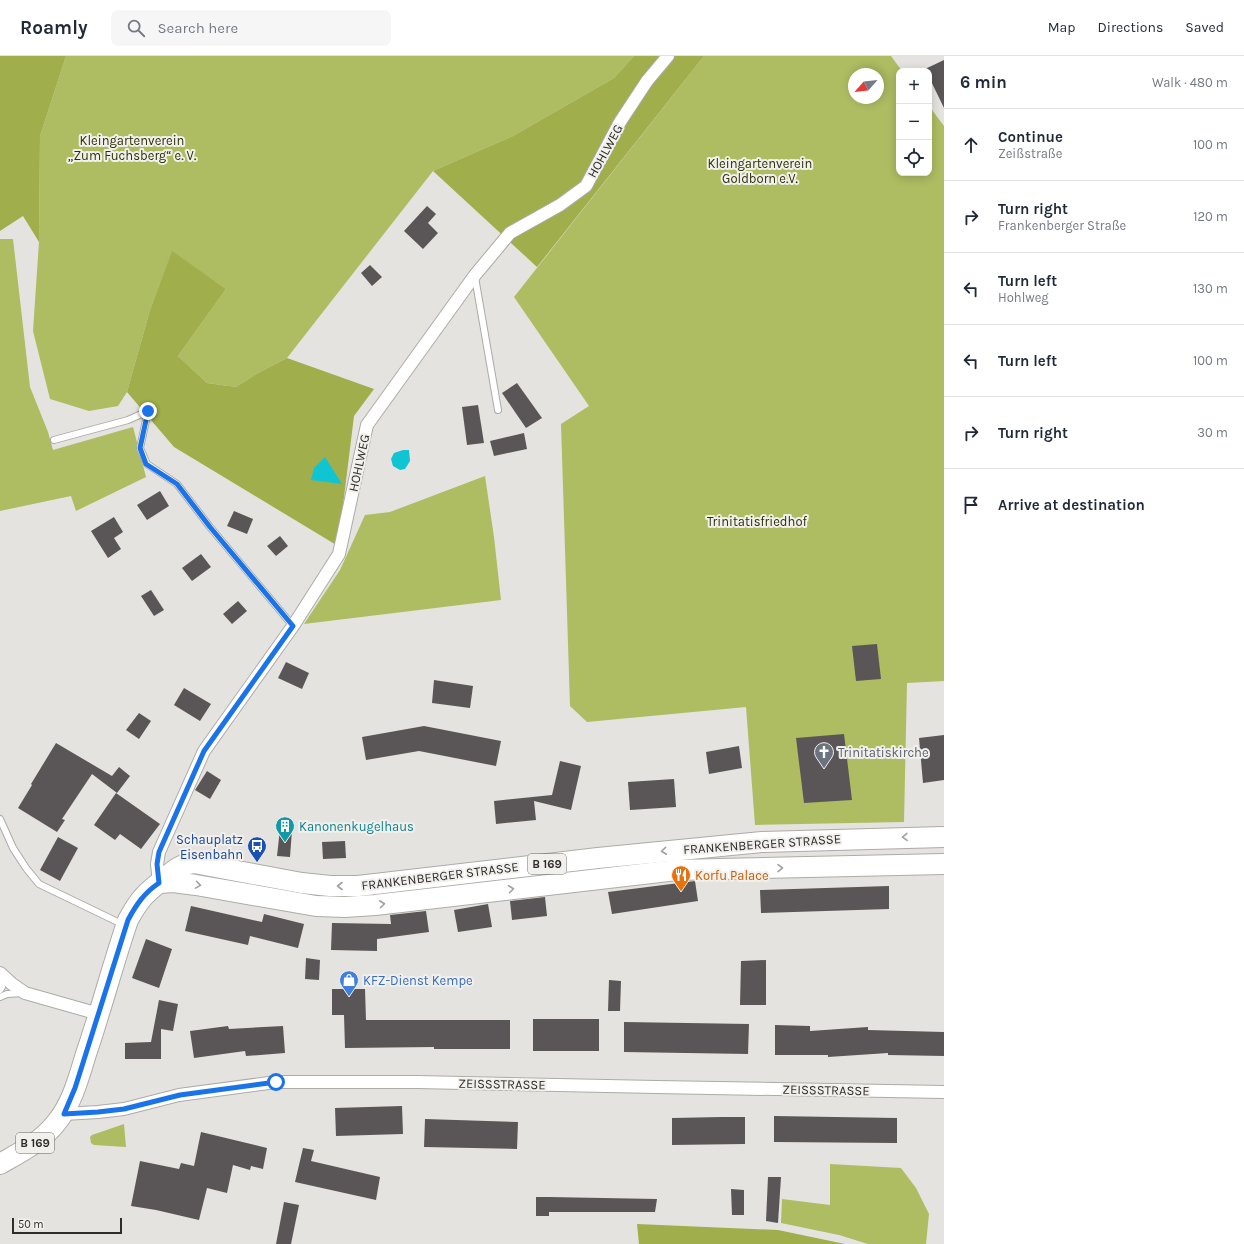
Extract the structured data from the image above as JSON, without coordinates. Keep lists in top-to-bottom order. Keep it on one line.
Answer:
{"streets":{"main road":["FRANKENBERGER STRASSE","B 169"],"street":["HOHLWEG","ZEISSSTRASSE"]},"crossings":[["HOHLWEG","FRANKENBERGER STRASSE"],["FRANKENBERGER STRASSE","ZEISSSTRASSE"]],"parks":["Kleingartenverein „Zum Fuchsberg“ e. V.","Kleingartenverein Goldborn e.V.","Trinitatisfriedhof"],"places":{"church":["Trinitatiskirche"],"building":["Kanonenkugelhaus"],"bus stop":["Schauplatz Eisenbahn"],"restaurant":["Korfu Palace"],"shop":["KFZ-Dienst Kempe"]},"scale_bar":"50 m","north":"bottom left","page":{"header":"Roamly","search":"Search here","nav":["Map","Directions","Saved"],"heading":["6 min","Walk · 480 m"],"map_buttons":["+","−"],"list":[["Continue","Zeißstraße","100 m"],["Turn right","Frankenberger Straße","120 m"],["Turn left","Hohlweg","130 m"],["Turn left","100 m"],["Turn right","30 m"],"Arrive at destination"],"scale":"50 m"}}
